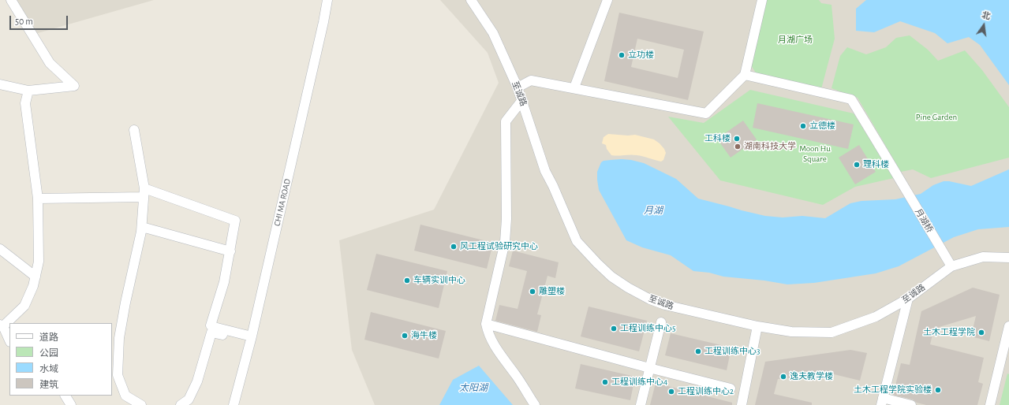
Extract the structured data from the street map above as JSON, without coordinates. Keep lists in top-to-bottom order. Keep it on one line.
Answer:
{"streets":{"street":["至诚路","CHI MA ROAD","月湖桥"]},"crossings":[["至诚路","月湖桥"]],"water":["月湖","太阳湖"],"parks":["月湖广场","Pine Garden","Moon Hu Square"],"places":["立功楼","立德楼","工科楼","湖南科技大学","理科楼","风工程试验研究中心","车辆实训中心","雕塑楼","工程训练中心5","土木工程学院","海牛楼","工程训练中心3","逸夫教学楼","工程训练中心4","土木工程学院实验楼","工程训练中心2"],"legend":["道路","公园","水域","建筑"],"scale_bar":"50 m","north":"top"}
